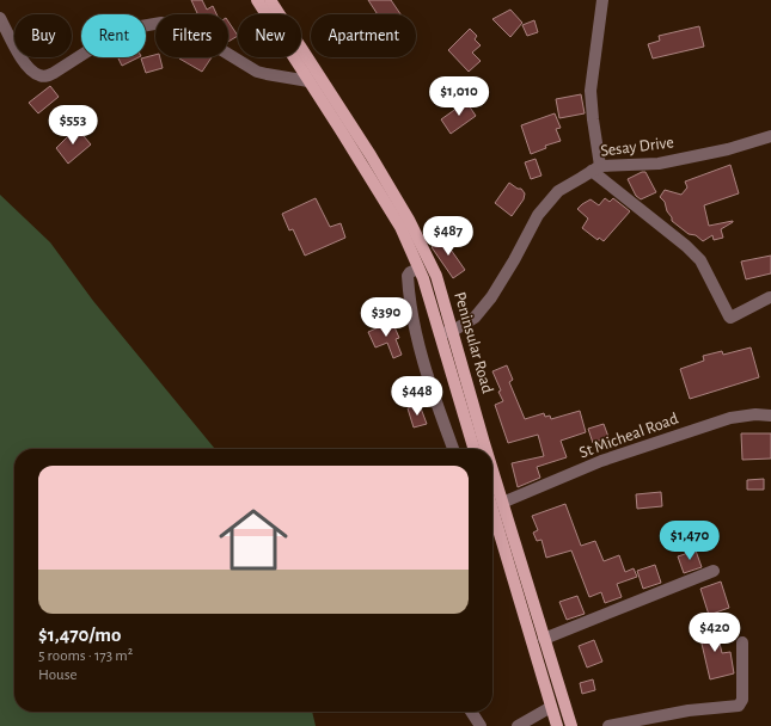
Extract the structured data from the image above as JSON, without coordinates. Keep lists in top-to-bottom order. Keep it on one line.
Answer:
{"streets":{"main road":["Peninsular Road"],"street":["Sesay Drive","St Micheal Road"]},"crossings":[["Sesay Drive","Peninsular Road"],["Peninsular Road","St Micheal Road"]],"page":{"chip":["Buy","Rent","Filters","New","Apartment"],"price":["$1,010","$553","$487","$390","$448","$1,470","$420"],"list":[{"name":"$1,470/mo","note":"5 rooms · 173 m² · House"}]}}
